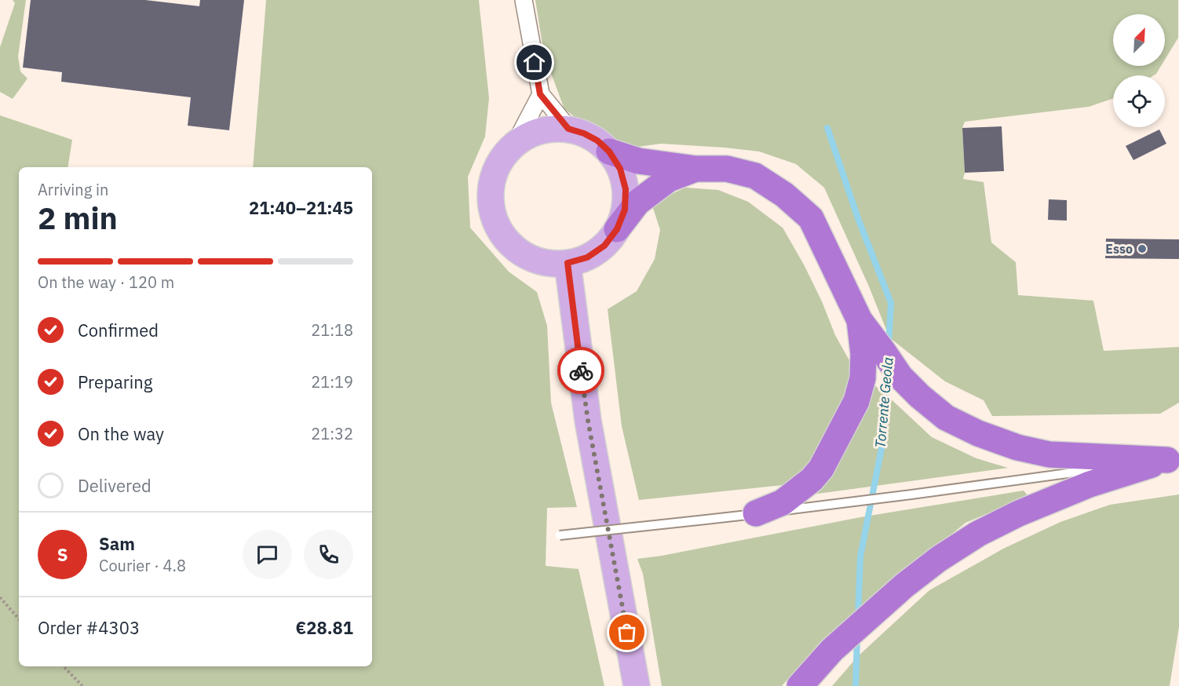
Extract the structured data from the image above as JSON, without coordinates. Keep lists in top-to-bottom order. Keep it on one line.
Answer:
{"water":["Torrente Geola"],"places":["Esso"],"north":"top right","page":{"heading":["2 min","Arriving in","21:40–21:45"],"panel":["Sam","Courier · 4.8","Order #4303","€28.81"],"bar":"On the way · 120 m","list":[["Confirmed","21:18"],["Preparing","21:19"],["On the way","21:32"],"Delivered"],"round":"S"}}
